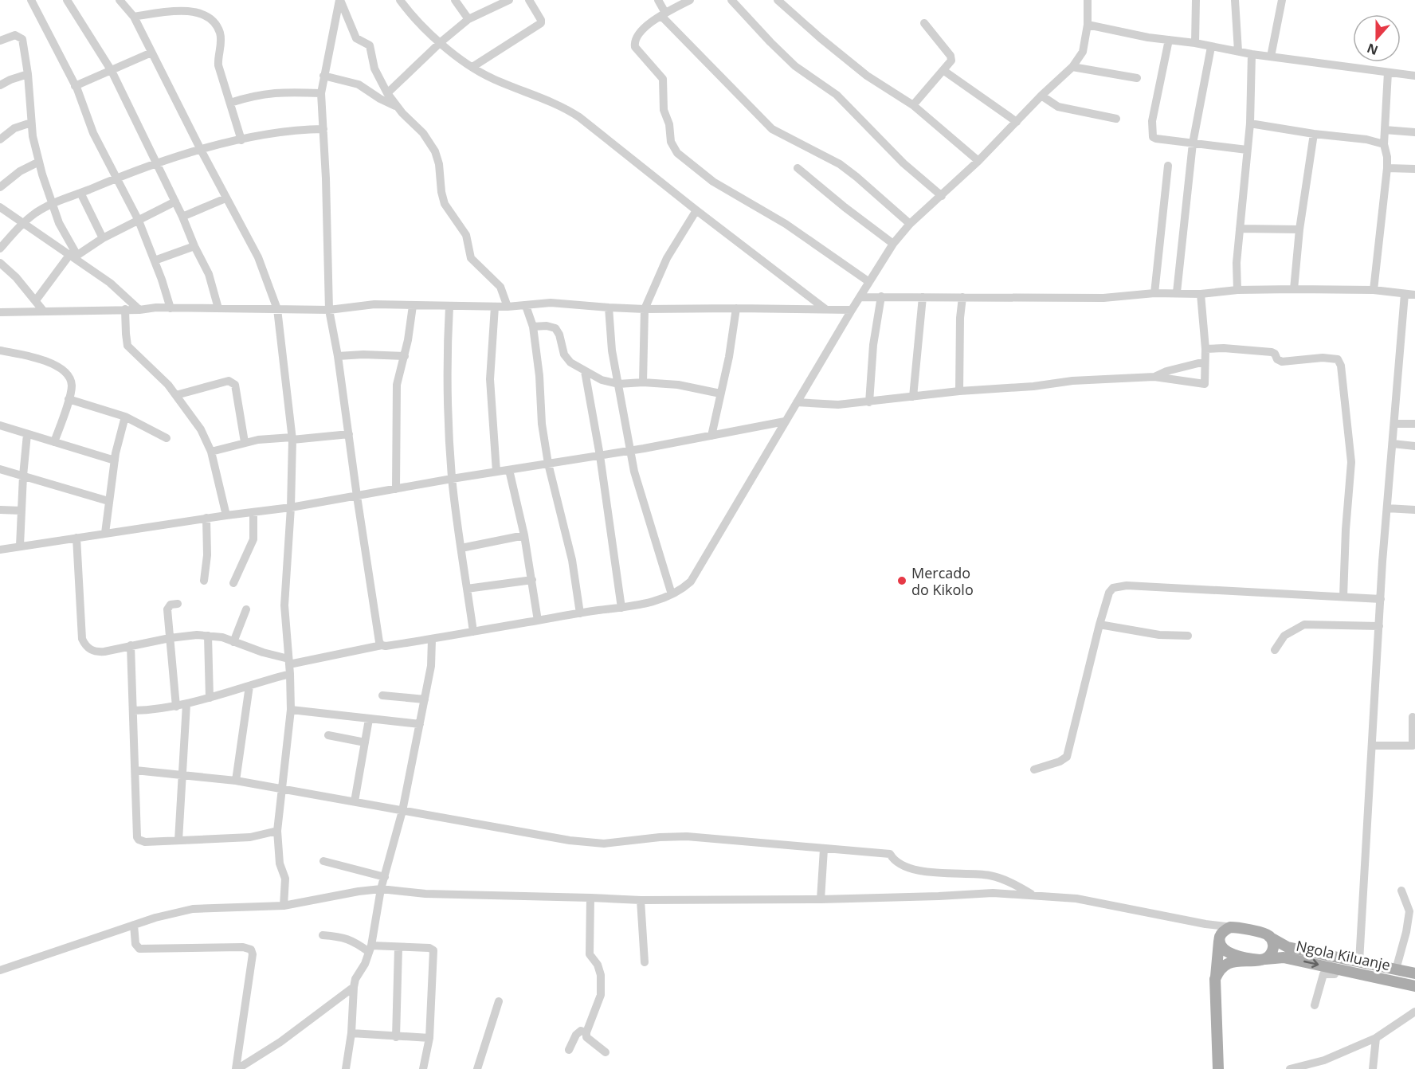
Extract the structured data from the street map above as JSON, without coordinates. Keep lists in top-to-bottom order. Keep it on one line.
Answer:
{"streets":{"main road":["Ngola Kiluanje"]},"places":["Mercado do Kikolo"],"north":"bottom"}
